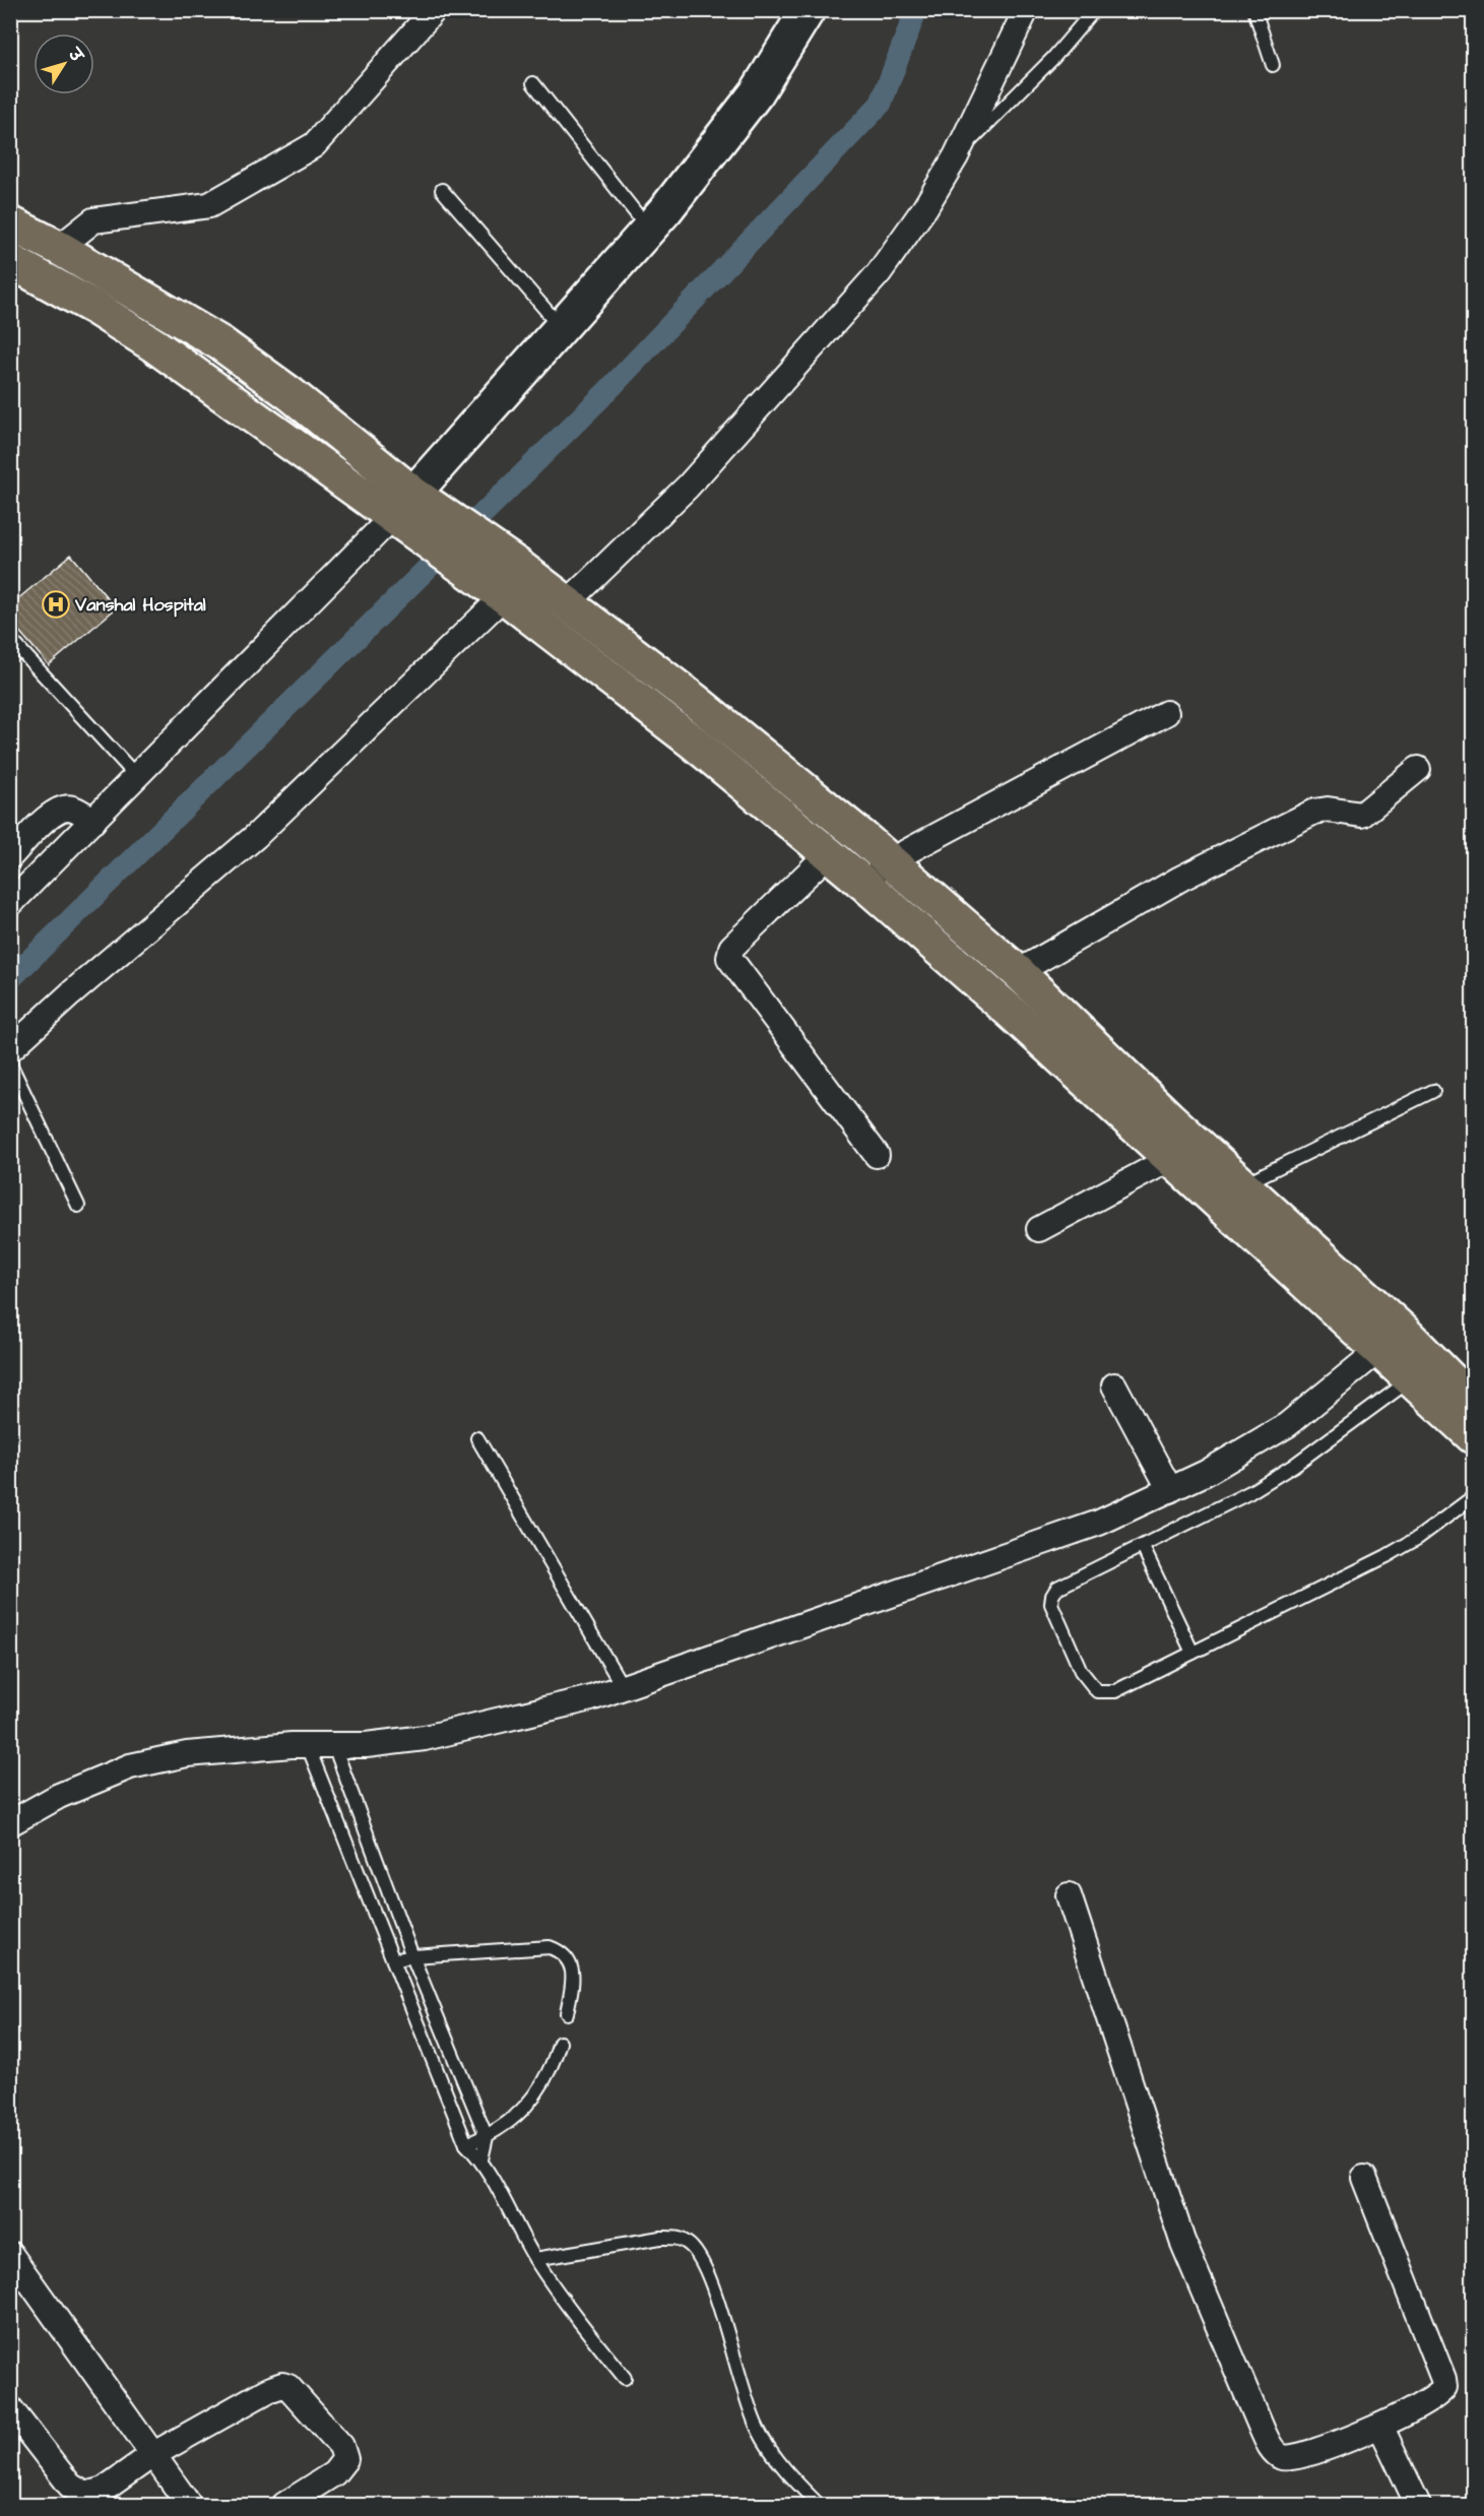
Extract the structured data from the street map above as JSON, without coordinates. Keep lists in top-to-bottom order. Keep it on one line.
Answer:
{"places":{"hospital":["Vanshal Hospital"]},"north":"top right"}
